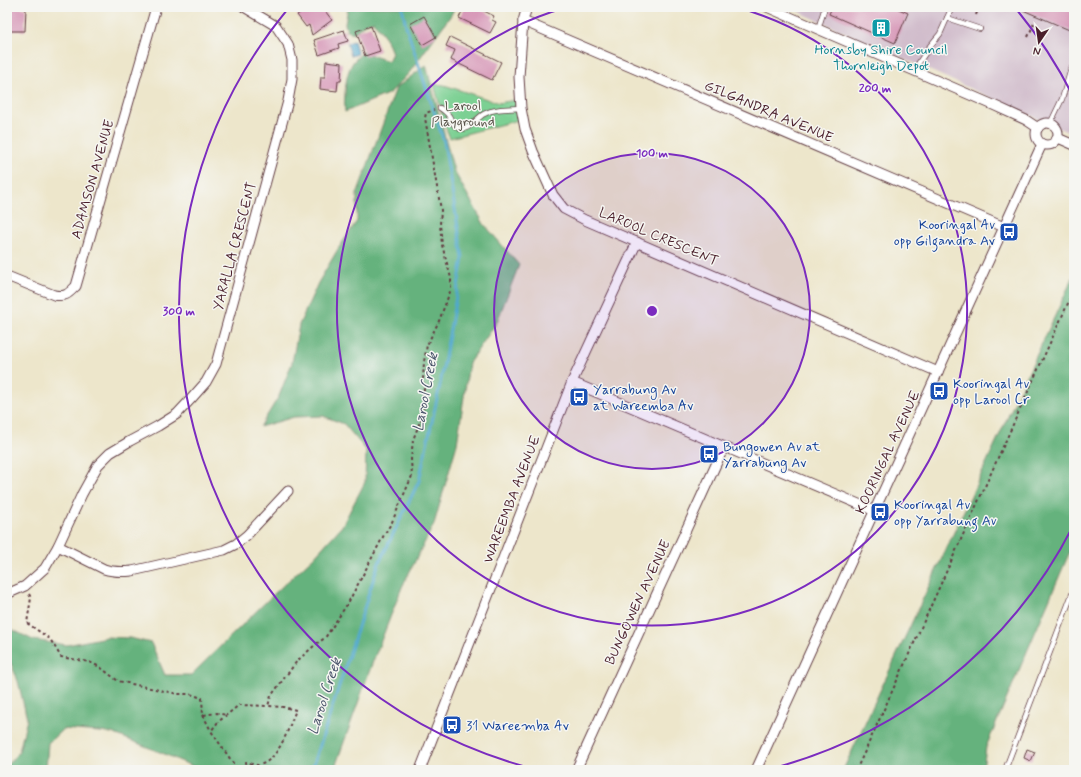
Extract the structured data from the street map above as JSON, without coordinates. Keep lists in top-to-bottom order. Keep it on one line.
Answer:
{"streets":{"street":["GILGANDRA AVENUE","ADAMSON AVENUE","LAROOL CRESCENT","YARALLA CRESCENT","KOORINGAL AVENUE","WAREEMBA AVENUE","BUNGOWEN AVENUE"]},"crossings":[["GILGANDRA AVENUE","LAROOL CRESCENT"],["GILGANDRA AVENUE","KOORINGAL AVENUE"],["LAROOL CRESCENT","KOORINGAL AVENUE"],["LAROOL CRESCENT","WAREEMBA AVENUE"]],"water":["Larool Creek"],"parks":["Larool Playground"],"places":{"building":["Hornsby Shire Council Thornleigh Depot"],"bus stop":["Kooringal Av opp Gilgandra Av","Kooringal Av opp Larool Cr","Yarrabung Av at Wareemba Av","Bungowen Av at Yarrabung Av","Kooringal Av opp Yarrabung Av","31 Wareemba Av"]},"north":"bottom","rings":["200 m","100 m","300 m"]}
